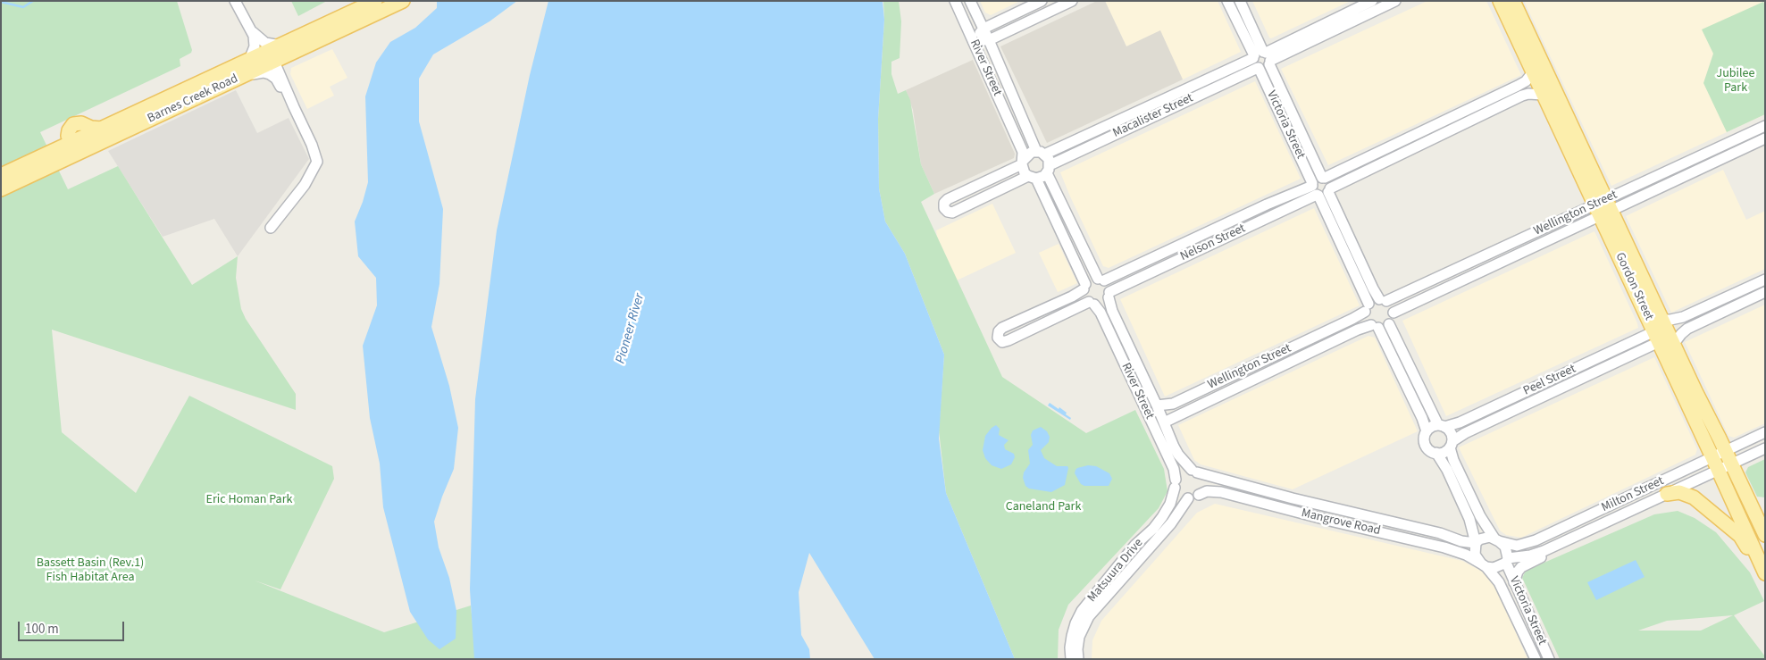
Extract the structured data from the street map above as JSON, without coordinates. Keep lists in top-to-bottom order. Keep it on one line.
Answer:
{"streets":{"main road":["Barnes Creek Road","Gordon Street"],"street":["River Street","Macalister Street","Victoria Street","Wellington Street","Nelson Street","Peel Street","Milton Street","Mangrove Road","Matsuura Drive"]},"crossings":[["River Street","Macalister Street"],["River Street","Wellington Street"],["River Street","Nelson Street"],["River Street","Mangrove Road"],["River Street","Matsuura Drive"],["Macalister Street","Victoria Street"],["Victoria Street","Wellington Street"],["Victoria Street","Nelson Street"],["Victoria Street","Milton Street"],["Victoria Street","Mangrove Road"],["Wellington Street","Gordon Street"],["Nelson Street","Gordon Street"],["Gordon Street","Peel Street"],["Gordon Street","Milton Street"],["Milton Street","Mangrove Road"],["Mangrove Road","Matsuura Drive"]],"water":["Pioneer River"],"parks":["Jubilee Park","Eric Homan Park","Caneland Park","Bassett Basin (Rev.1) Fish Habitat Area"],"scale_bar":"100 m"}
